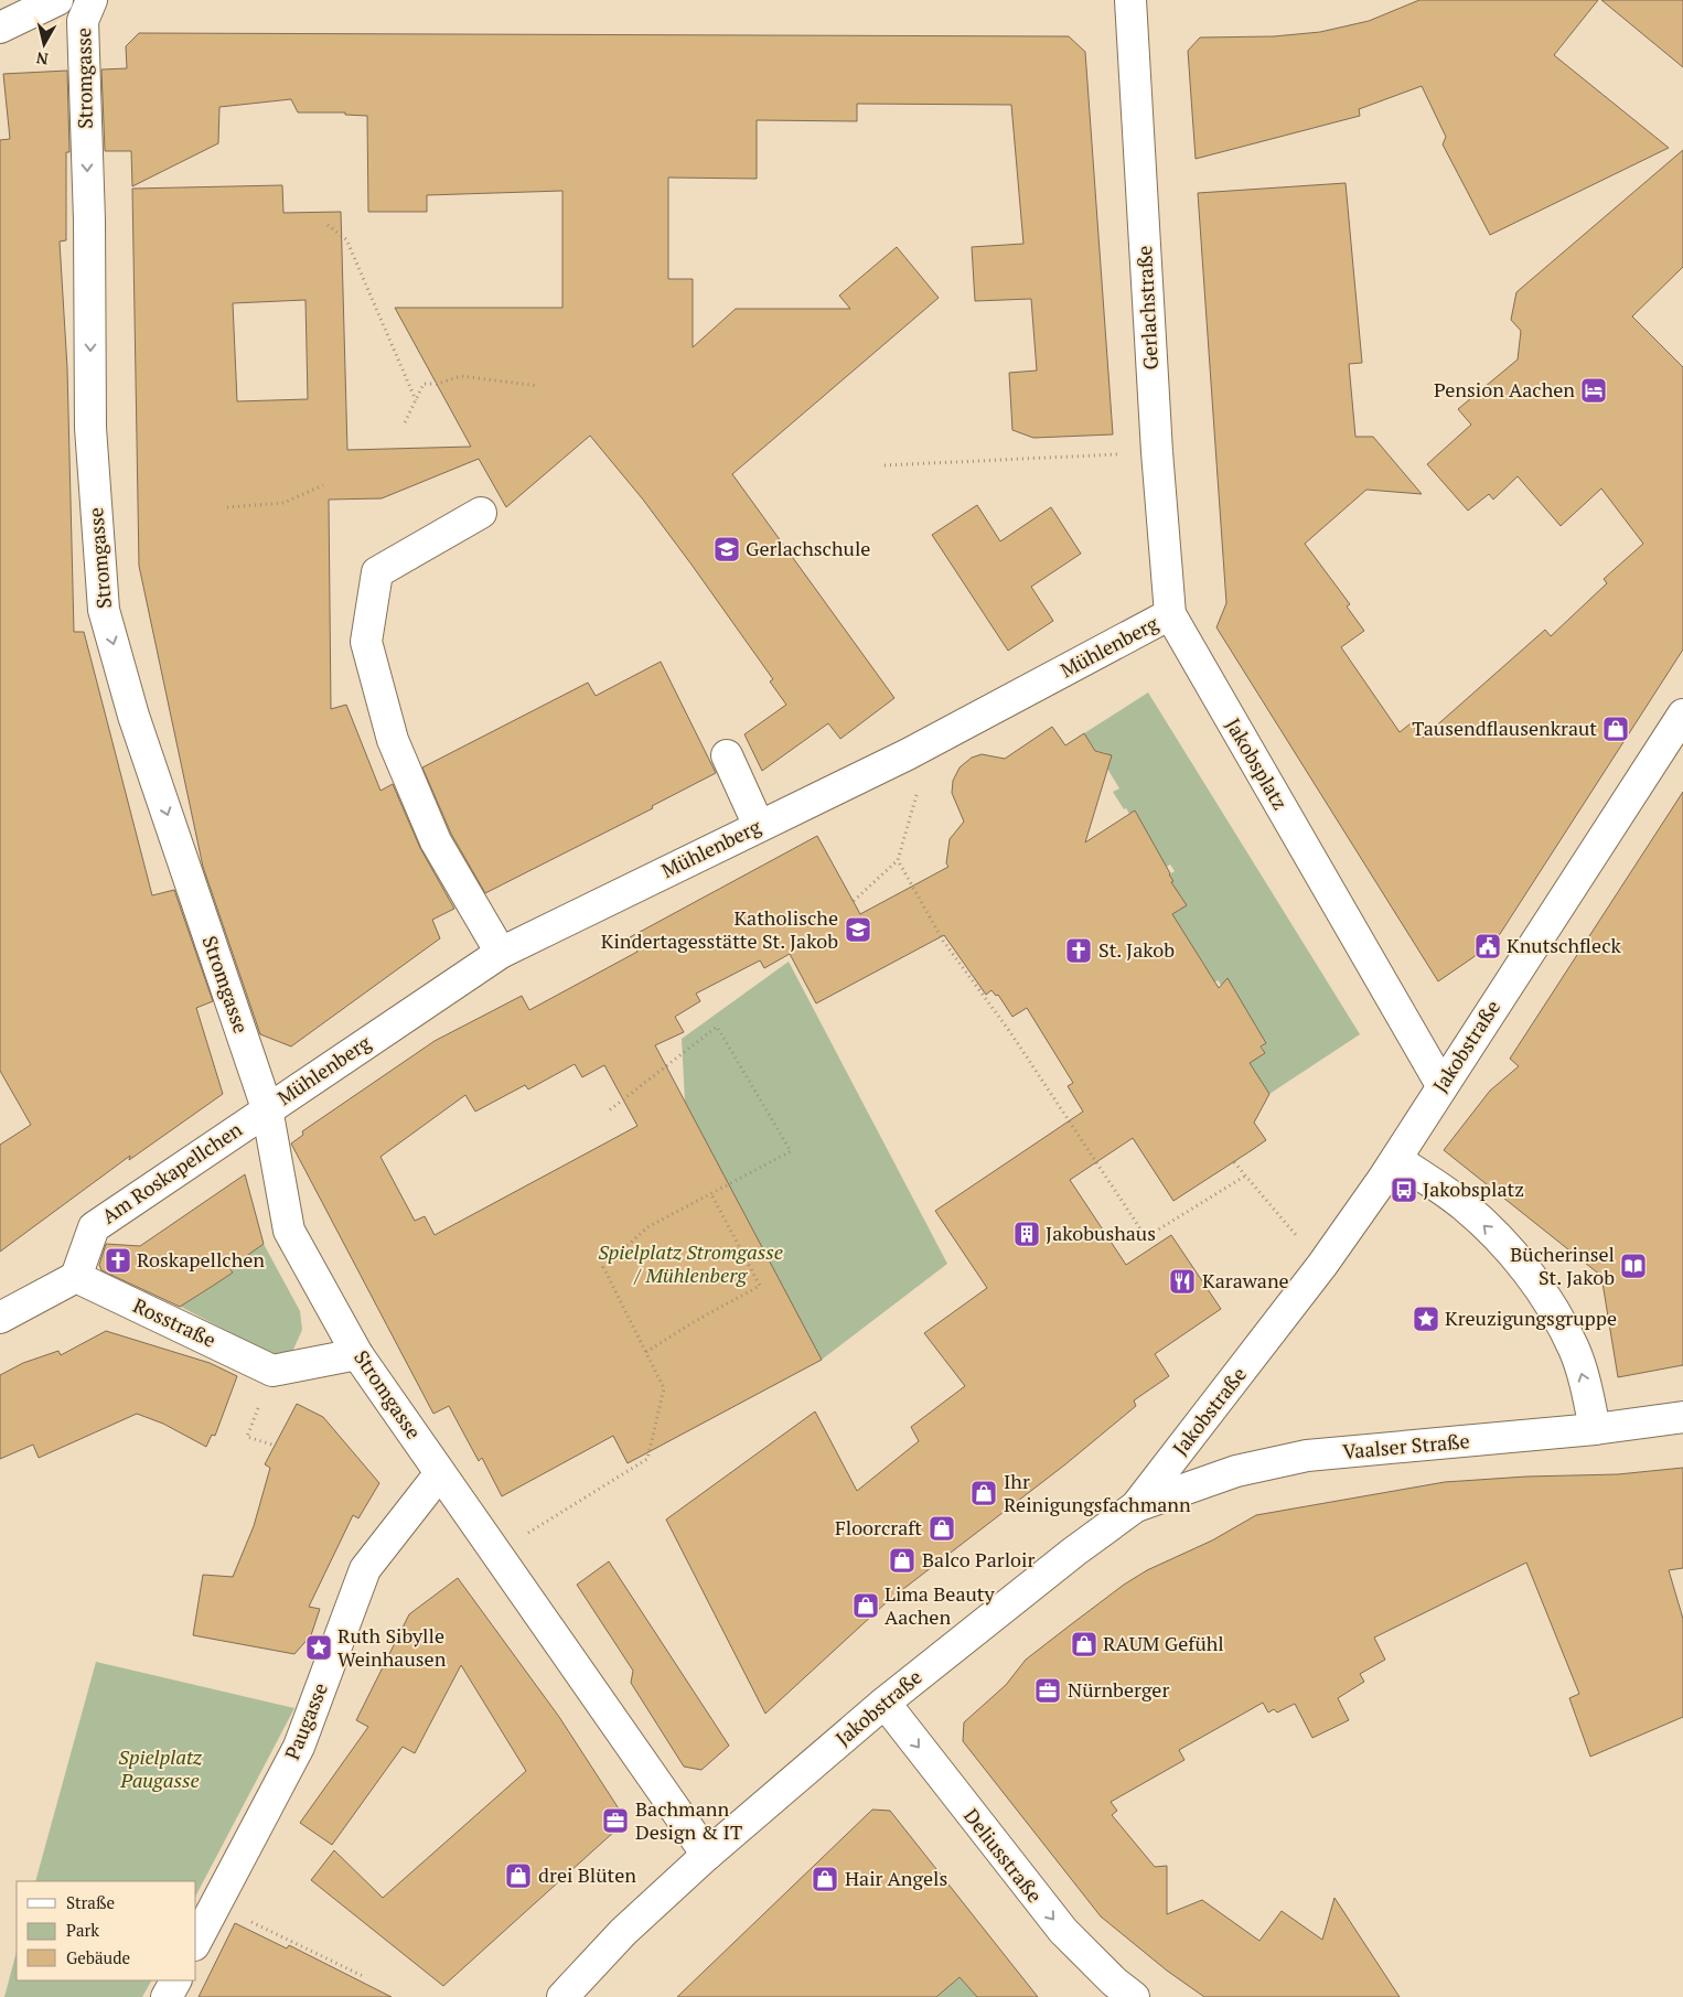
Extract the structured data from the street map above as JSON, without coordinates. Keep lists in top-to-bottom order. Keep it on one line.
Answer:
{"streets":{"street":["Stromgasse","Gerlachstraße","Mühlenberg","Jakobsplatz","Jakobstraße","Am Roskapellchen","Rosstraße","Vaalser Straße","Paugasse","Deliusstraße"]},"crossings":[["Stromgasse","Mühlenberg"],["Stromgasse","Jakobstraße"],["Stromgasse","Am Roskapellchen"],["Stromgasse","Paugasse"],["Gerlachstraße","Mühlenberg"],["Gerlachstraße","Jakobsplatz"],["Mühlenberg","Jakobsplatz"],["Mühlenberg","Am Roskapellchen"],["Jakobsplatz","Jakobstraße"],["Jakobstraße","Vaalser Straße"],["Jakobstraße","Deliusstraße"],["Am Roskapellchen","Rosstraße"]],"one_way":["Stromgasse","Deliusstraße"],"parks":["Spielplatz Stromgasse / Mühlenberg","Spielplatz Paugasse"],"places":{"hotel":["Pension Aachen"],"school or university":["Gerlachschule","Katholische Kindertagesstätte St. Jakob"],"shop":["Tausendflausenkraut","Ihr Reinigungsfachmann","Floorcraft","Balco Parloir","Lima Beauty Aachen","RAUM Gefühl","drei Blüten","Hair Angels"],"public building":["Knutschfleck"],"church":["St. Jakob","Roskapellchen"],"bus stop":["Jakobsplatz"],"building":["Jakobushaus"],"library":["Bücherinsel St. Jakob"],"restaurant":["Karawane"],"place":["Kreuzigungsgruppe","Ruth Sibylle Weinhausen"],"office":["Nürnberger","Bachmann Design & IT"]},"legend":["Straße","Park","Gebäude"],"north":"bottom"}
